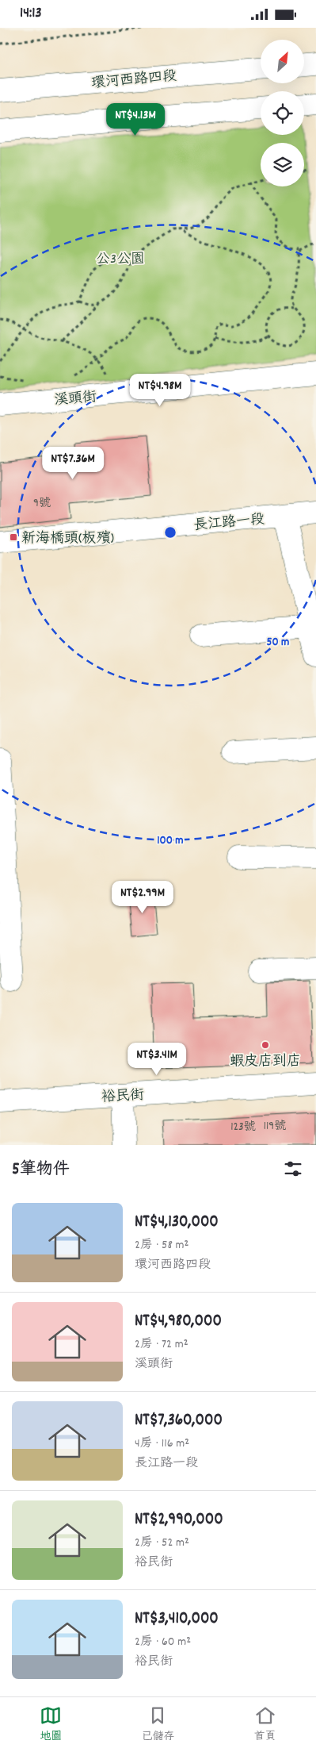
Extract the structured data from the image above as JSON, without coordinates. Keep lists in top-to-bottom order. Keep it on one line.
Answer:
{"streets":{"street":["環河西路四段","溪頭街","長江路一段","裕民街"]},"parks":["公3公園"],"places":{"transit":["新海橋頭(板殯)"],"other":["蝦皮店到店"]},"house_numbers":["9號","119號","123號"],"north":"top right","page":{"status":"14:13","price":["NT$4.13M","NT$4.98M","NT$7.36M","NT$2.99M","NT$3.41M"],"heading":"5筆物件","list":[{"name":"NT$4,130,000","note":"2房 · 58 m² · 環河西路四段"},{"name":"NT$4,980,000","note":"2房 · 72 m² · 溪頭街"},{"name":"NT$7,360,000","note":"4房 · 116 m² · 長江路一段"},{"name":"NT$2,990,000","note":"2房 · 52 m² · 裕民街"},{"name":"NT$3,410,000","note":"2房 · 60 m² · 裕民街"}],"tabs":["地圖","已儲存","首頁"]},"rings":["50 m","100 m"]}
